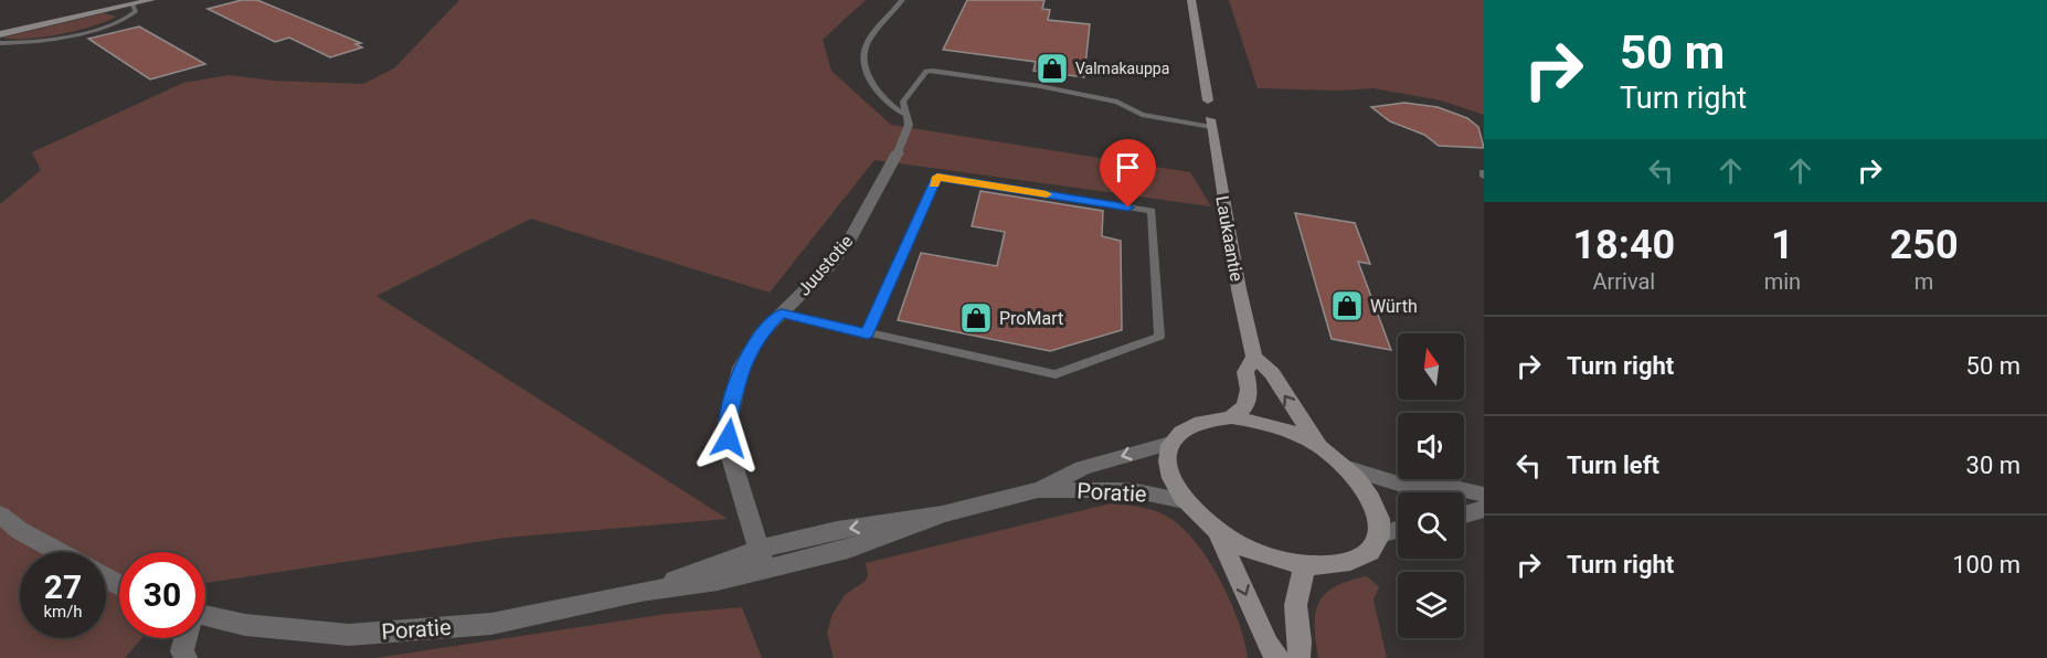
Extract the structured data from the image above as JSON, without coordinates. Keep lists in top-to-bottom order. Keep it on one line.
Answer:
{"streets":{"main road":["Laukaantie"],"street":["Juustotie","Poratie"]},"crossings":[["Laukaantie","Poratie"],["Juustotie","Poratie"]],"places":{"shop":["Valmakauppa","Würth","ProMart"]},"north":"top","page":{"turn":["50 m","Turn right"],"eta":["18:40","Arrival","1","min","250","m"],"list":[{"name":"Turn right","value":"50 m"},{"name":"Turn left","value":"30 m"},{"name":"Turn right","value":"100 m"}],"speed":"27 km/h","limit":"30"}}
